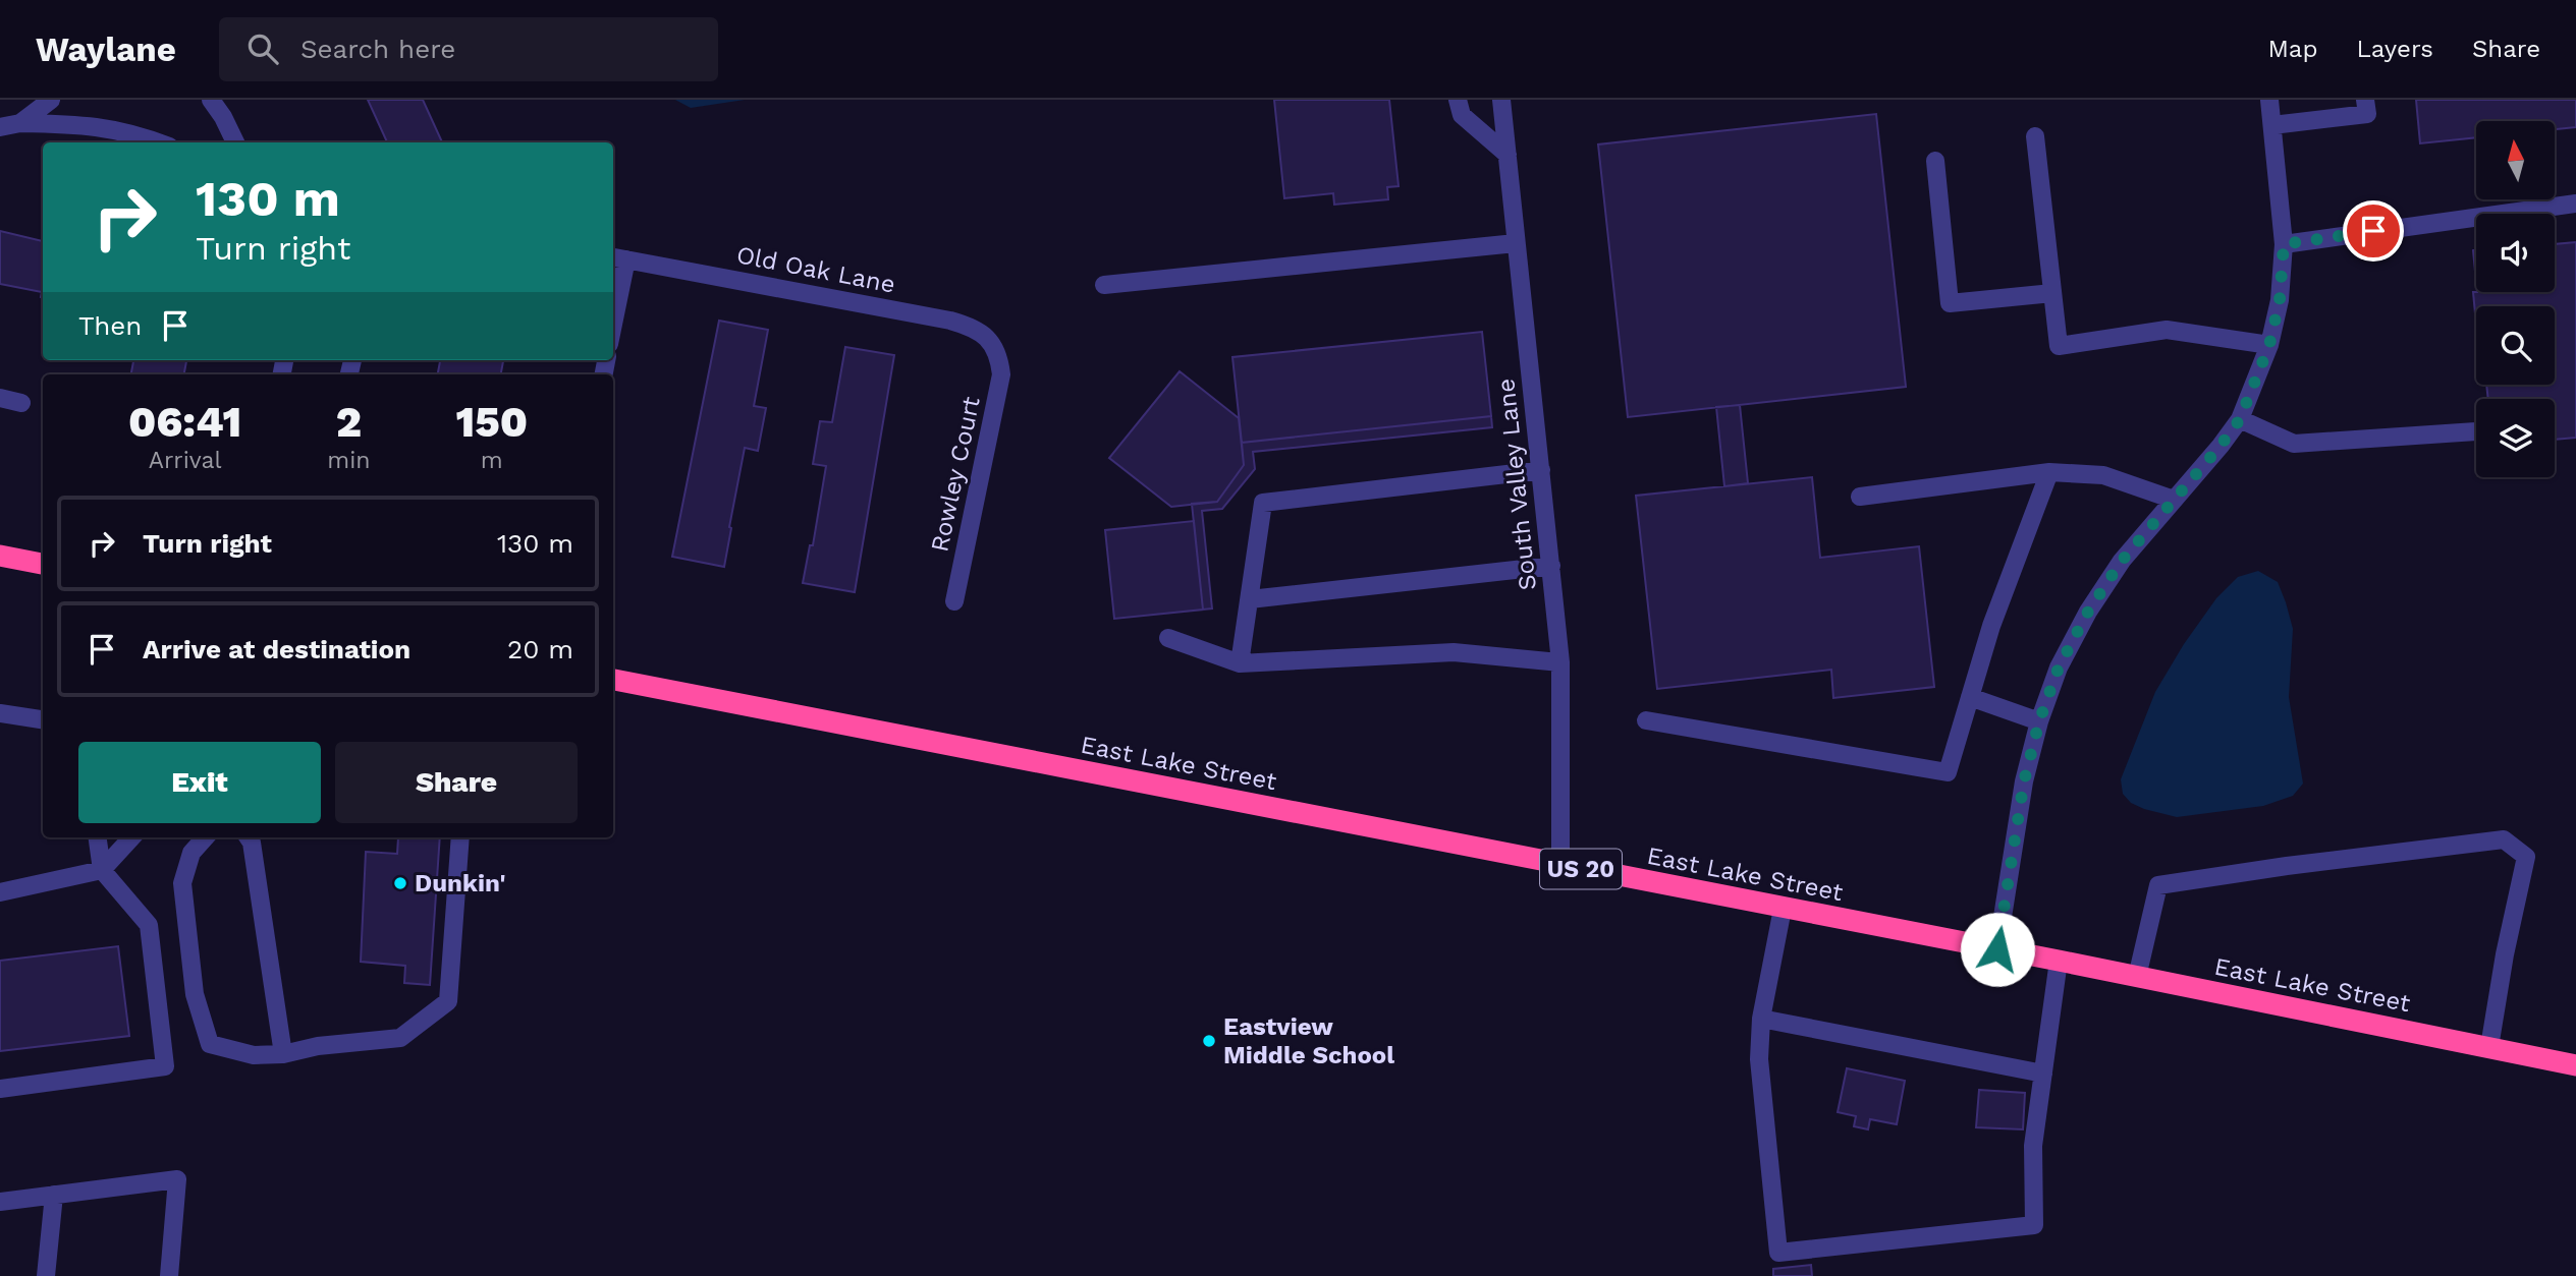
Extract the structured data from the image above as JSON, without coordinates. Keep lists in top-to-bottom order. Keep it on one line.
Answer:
{"streets":{"highway":["East Lake Street","US 20"],"street":["Old Oak Lane","Rowley Court","South Valley Lane"]},"crossings":[["Old Oak Lane","Rowley Court"],["South Valley Lane","East Lake Street"]],"places":["Dunkin'","Eastview Middle School"],"north":"top","page":{"header":"Waylane","search":"Search here","nav":["Map","Layers","Share"],"turn":["130 m","Turn right"],"then":"Then","eta":["06:41","Arrival","2","min","150","m"],"list":[{"name":"Turn right","value":"130 m"},{"name":"Arrive at destination","value":"20 m"}],"buttons":["Exit","Share"]}}
